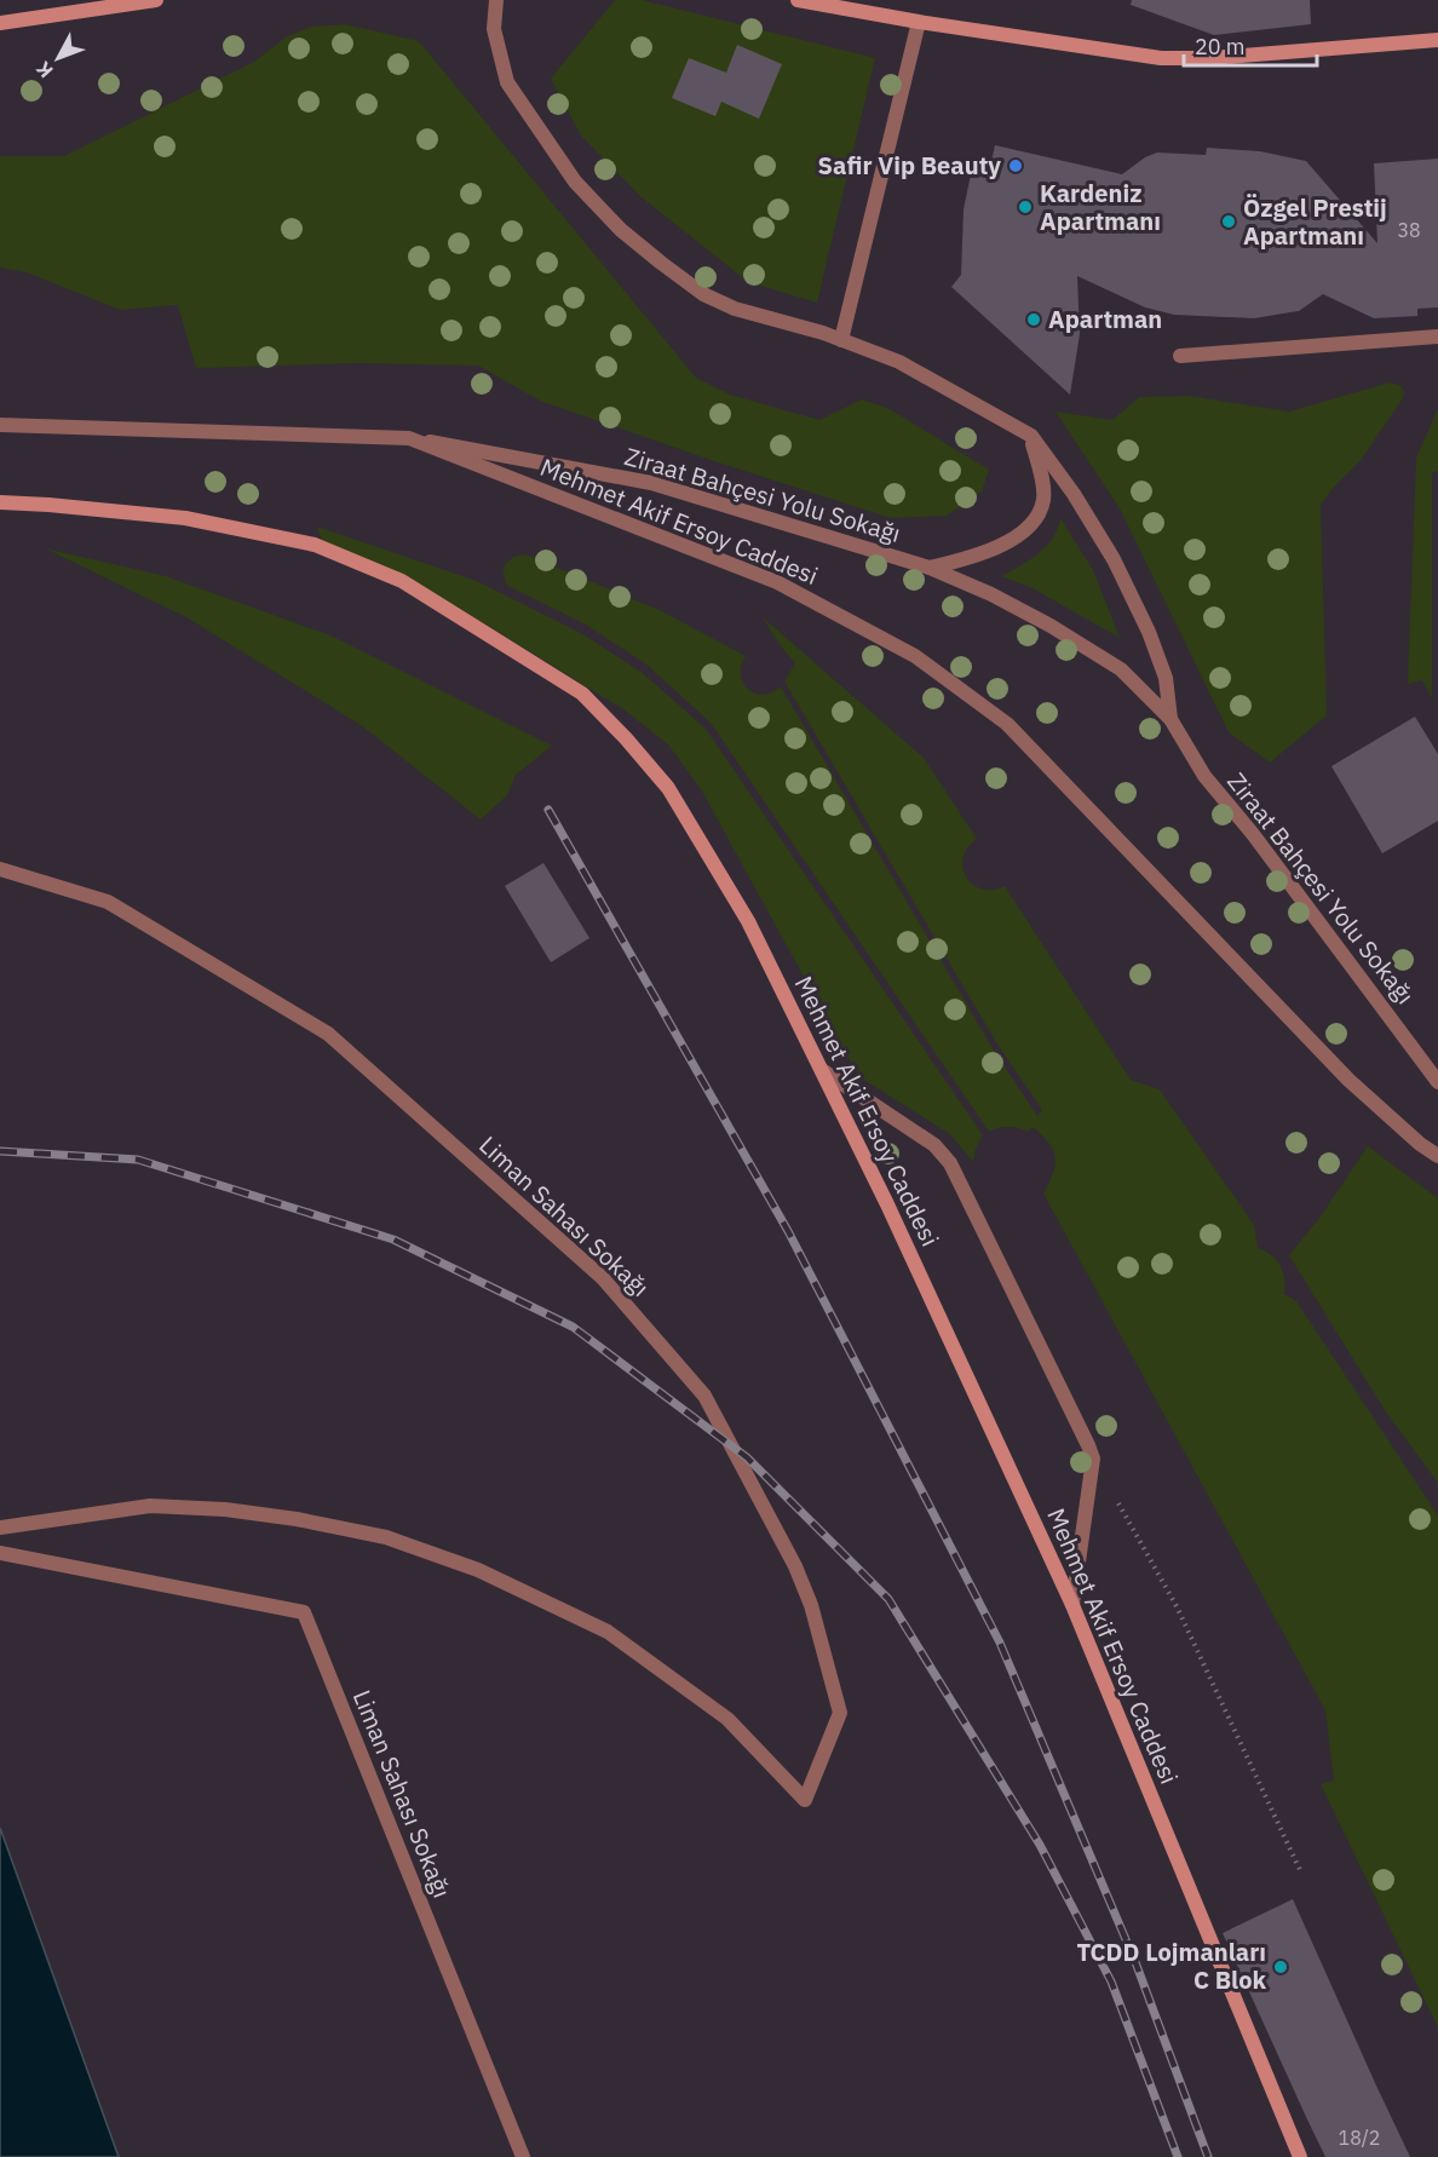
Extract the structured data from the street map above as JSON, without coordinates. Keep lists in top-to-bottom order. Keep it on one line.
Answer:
{"streets":{"main road":["Mehmet Akif Ersoy Caddesi"],"street":["Ziraat Bahçesi Yolu Sokağı","Liman Sahası Sokağı"]},"crossings":[["Ziraat Bahçesi Yolu Sokağı","Mehmet Akif Ersoy Caddesi"]],"places":["Safir Vip Beauty","Kardeniz Apartmanı","Özgel Prestij Apartmanı","Apartman","TCDD Lojmanları C Blok"],"house_numbers":["38","18/2"],"scale_bar":"20 m","north":"bottom left"}
